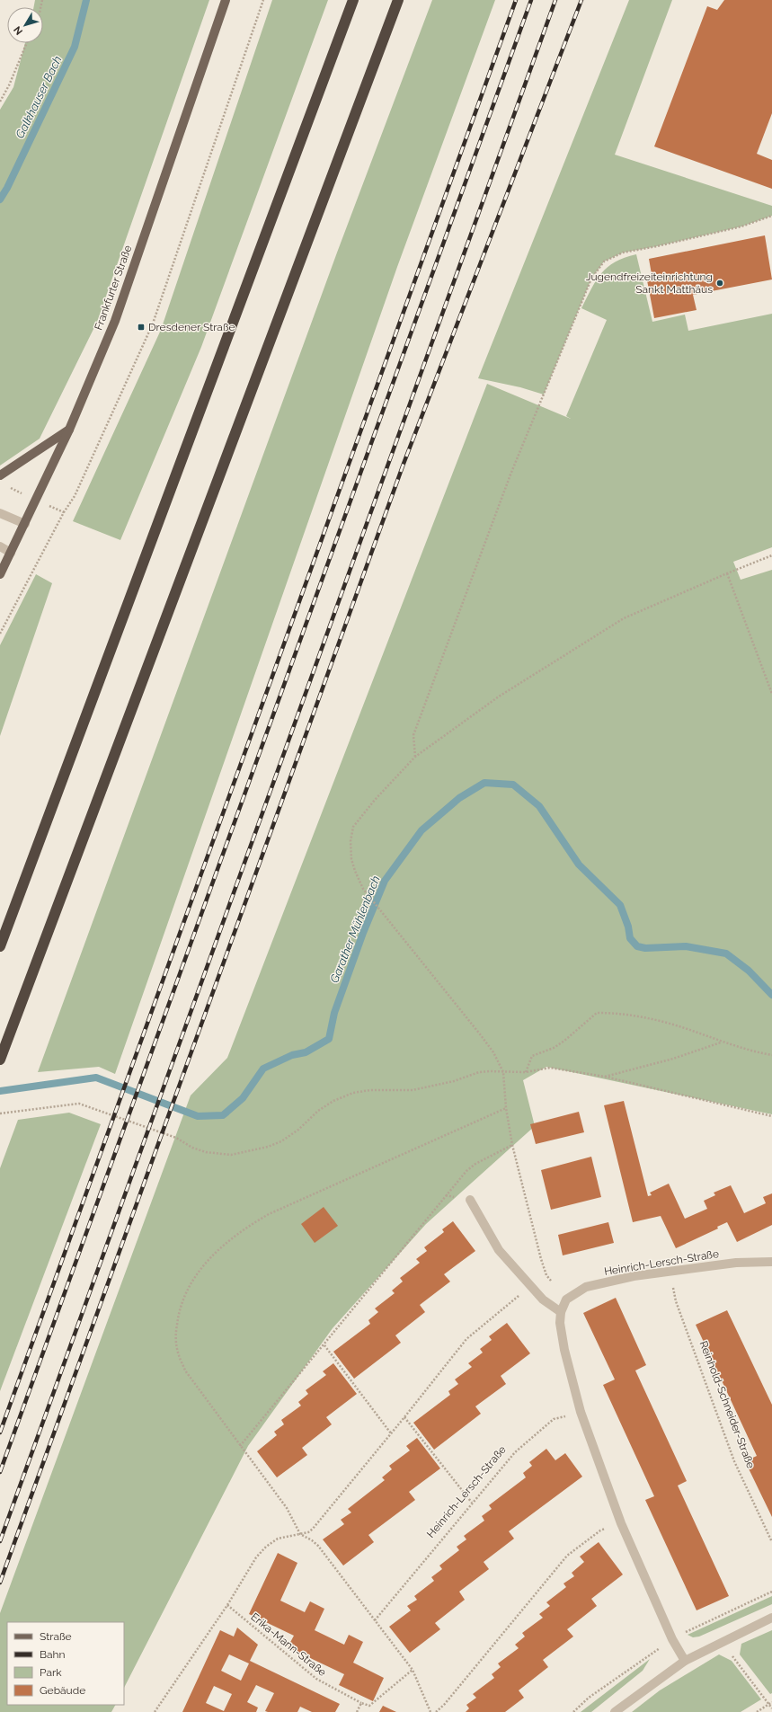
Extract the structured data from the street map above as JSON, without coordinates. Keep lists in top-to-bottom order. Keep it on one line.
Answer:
{"streets":{"main road":["Frankfurter Straße"],"street":["Heinrich-Lersch-Straße"],"path":["Reinhold-Schneider-Straße","Erika-Mann-Straße"]},"crossings":[["Heinrich-Lersch-Straße","Reinhold-Schneider-Straße"]],"water":["Galkhauser Bach","Garather Mühlenbach"],"places":{"other":["Jugendfreizeiteinrichtung Sankt Matthäus"],"transit":["Dresdener Straße"]},"legend":["Straße","Bahn","Park","Gebäude"],"north":"bottom left"}
